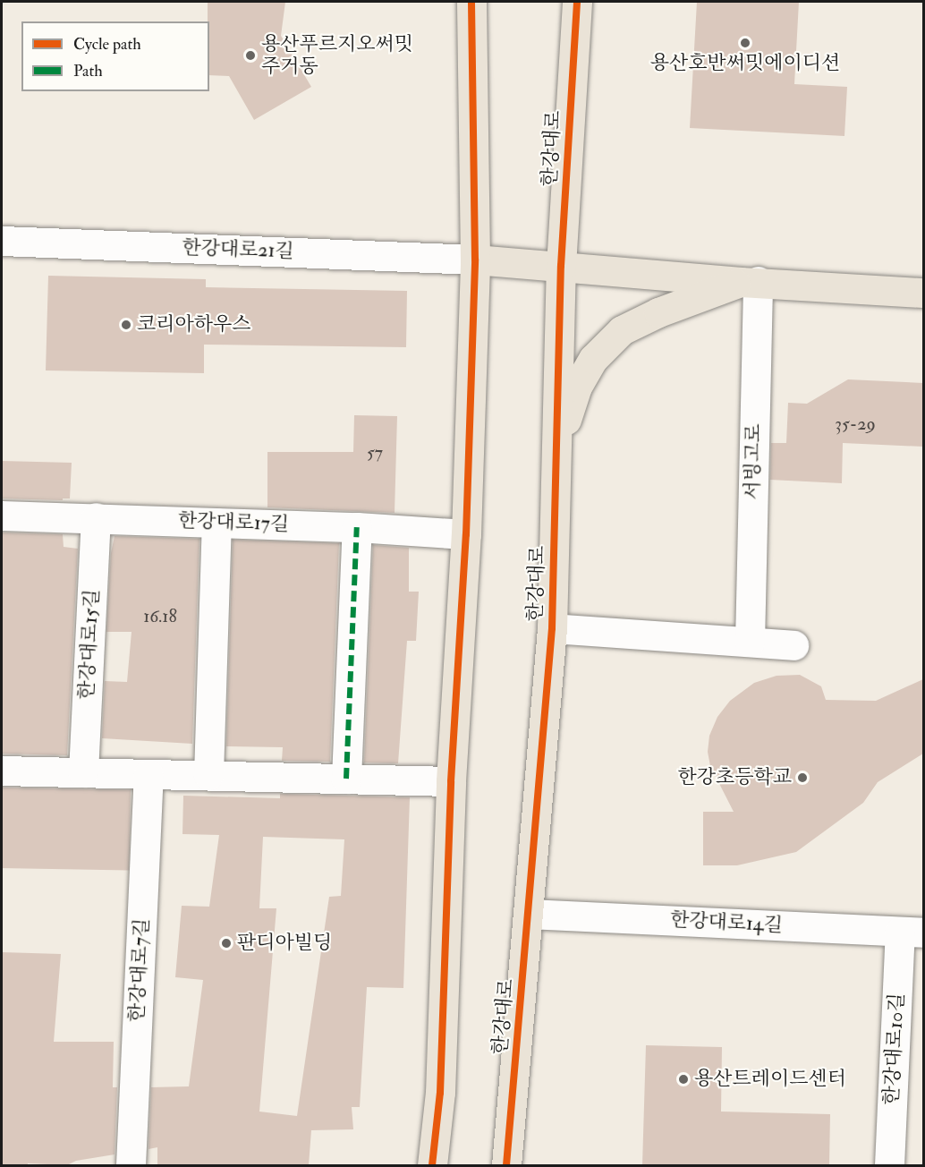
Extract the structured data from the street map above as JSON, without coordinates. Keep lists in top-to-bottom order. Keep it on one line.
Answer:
{"streets":{"main road":["한강대로"],"street":["한강대로21길","서빙고로","한강대로17길","한강대로15길","한강대로14길","한강대로7길","한강대로10길"]},"crossings":[["한강대로","한강대로14길"],["한강대로17길","한강대로15길"],["한강대로14길","한강대로10길"]],"places":["용산호반써밋에이디션","용산푸르지오써밋 주거동","코리아하우스","한강초등학교","판디아빌딩","용산트레이드센터"],"house_numbers":["35-29","57","16.18"],"legend":["Cycle path","Path"]}
